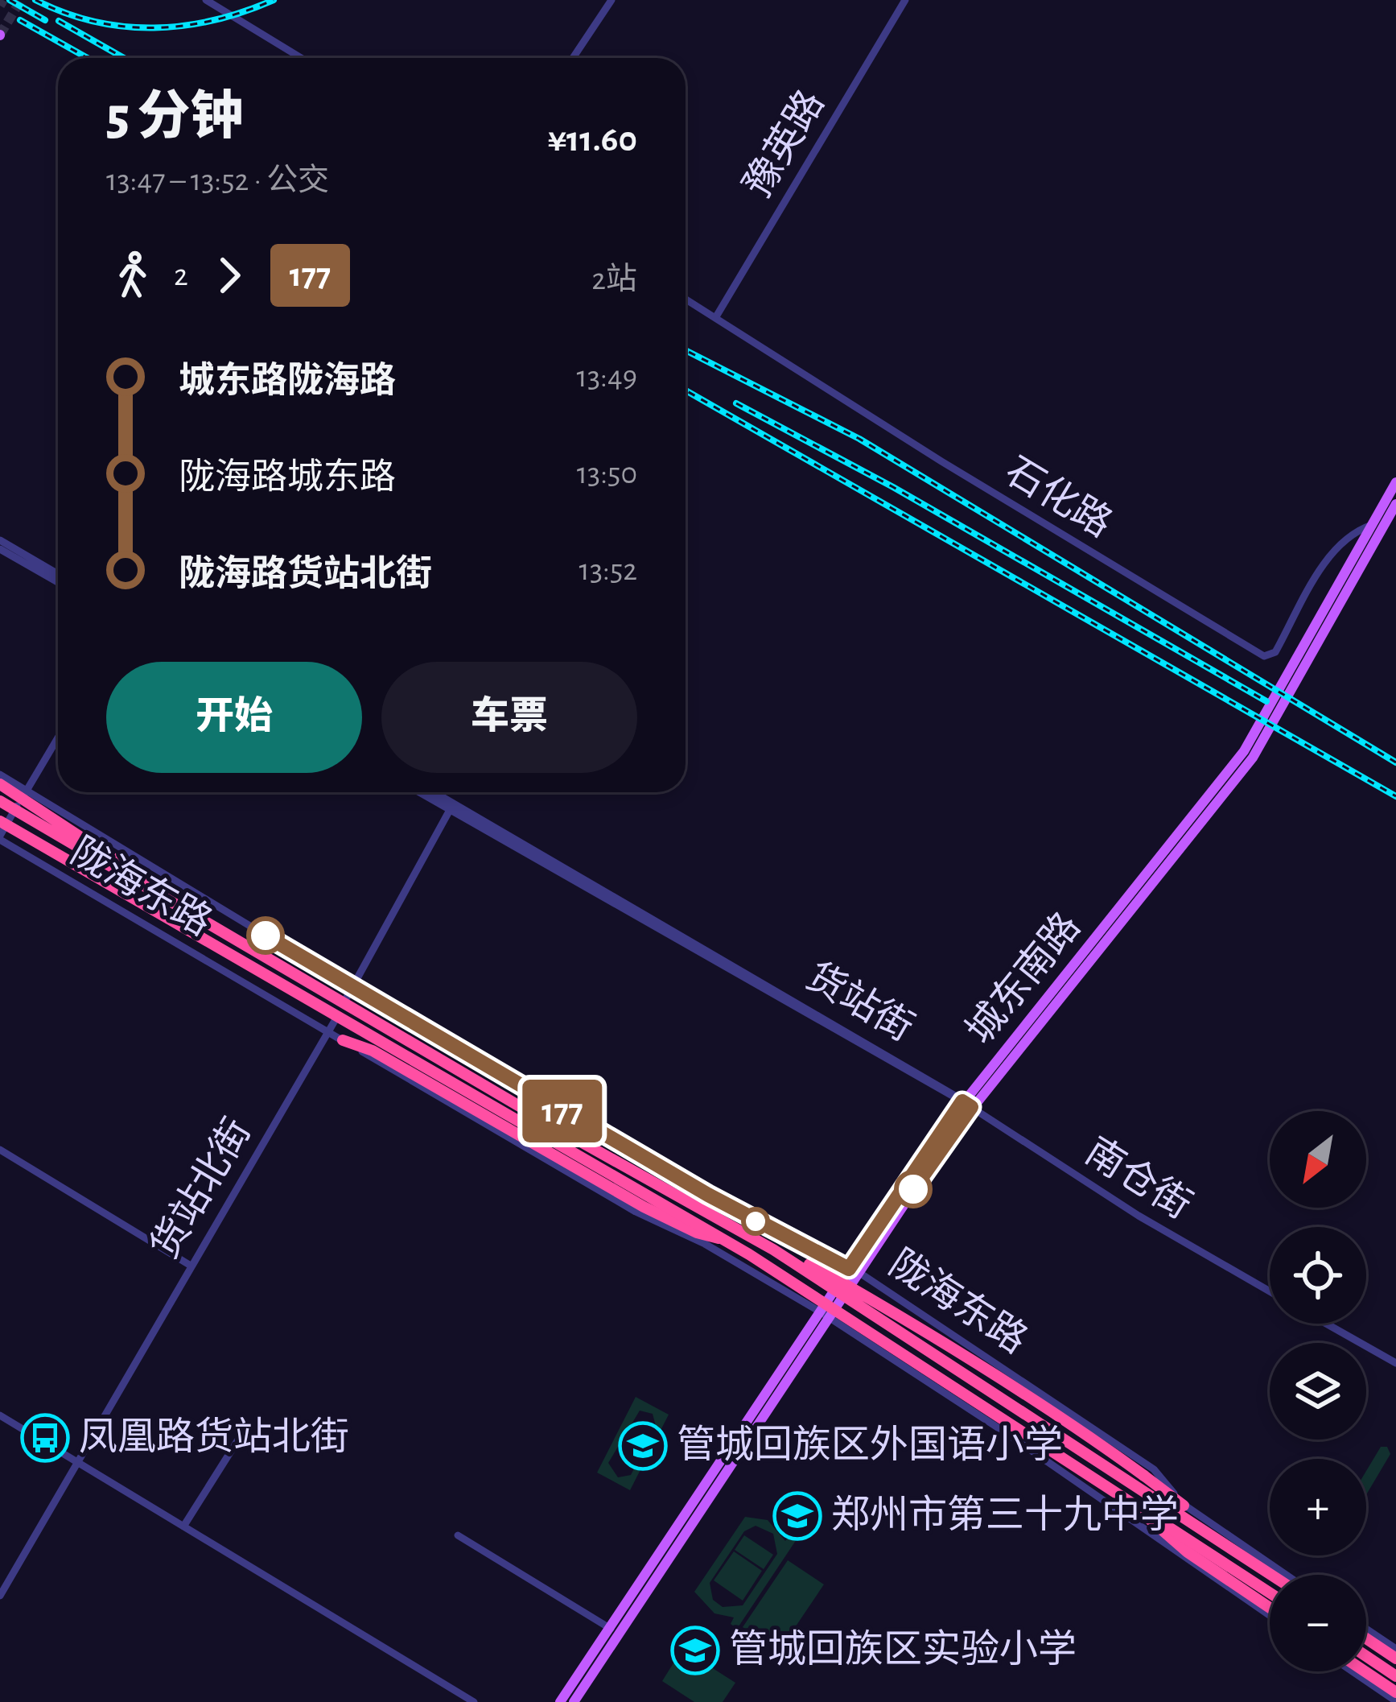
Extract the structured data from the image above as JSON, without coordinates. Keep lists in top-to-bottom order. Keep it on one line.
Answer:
{"streets":{"main road":["城东南路"],"street":["豫英路","石化路","陇海东路","货站街","南仓街","货站北街"]},"crossings":[["豫英路","石化路"],["石化路","城东南路"],["陇海东路","城东南路"],["陇海东路","货站北街"],["城东南路","货站街"],["城东南路","南仓街"],["货站街","南仓街"],["货站街","货站北街"]],"places":{"bus stop":["凤凰路货站北街"],"school or university":["管城回族区外国语小学","郑州市第三十九中学","管城回族区实验小学"]},"lines":["bus line 177"],"north":"bottom left","page":{"on_map":"177","heading":["5 分钟","13:47 – 13:52 · 公交","¥11.60"],"legs":["2","177","2站"],"list":[{"name":"城东路陇海路","value":"13:49"},{"name":"陇海路城东路","value":"13:50"},{"name":"陇海路货站北街","value":"13:52"}],"buttons":["开始","车票"],"map_buttons":["+","−"]}}
